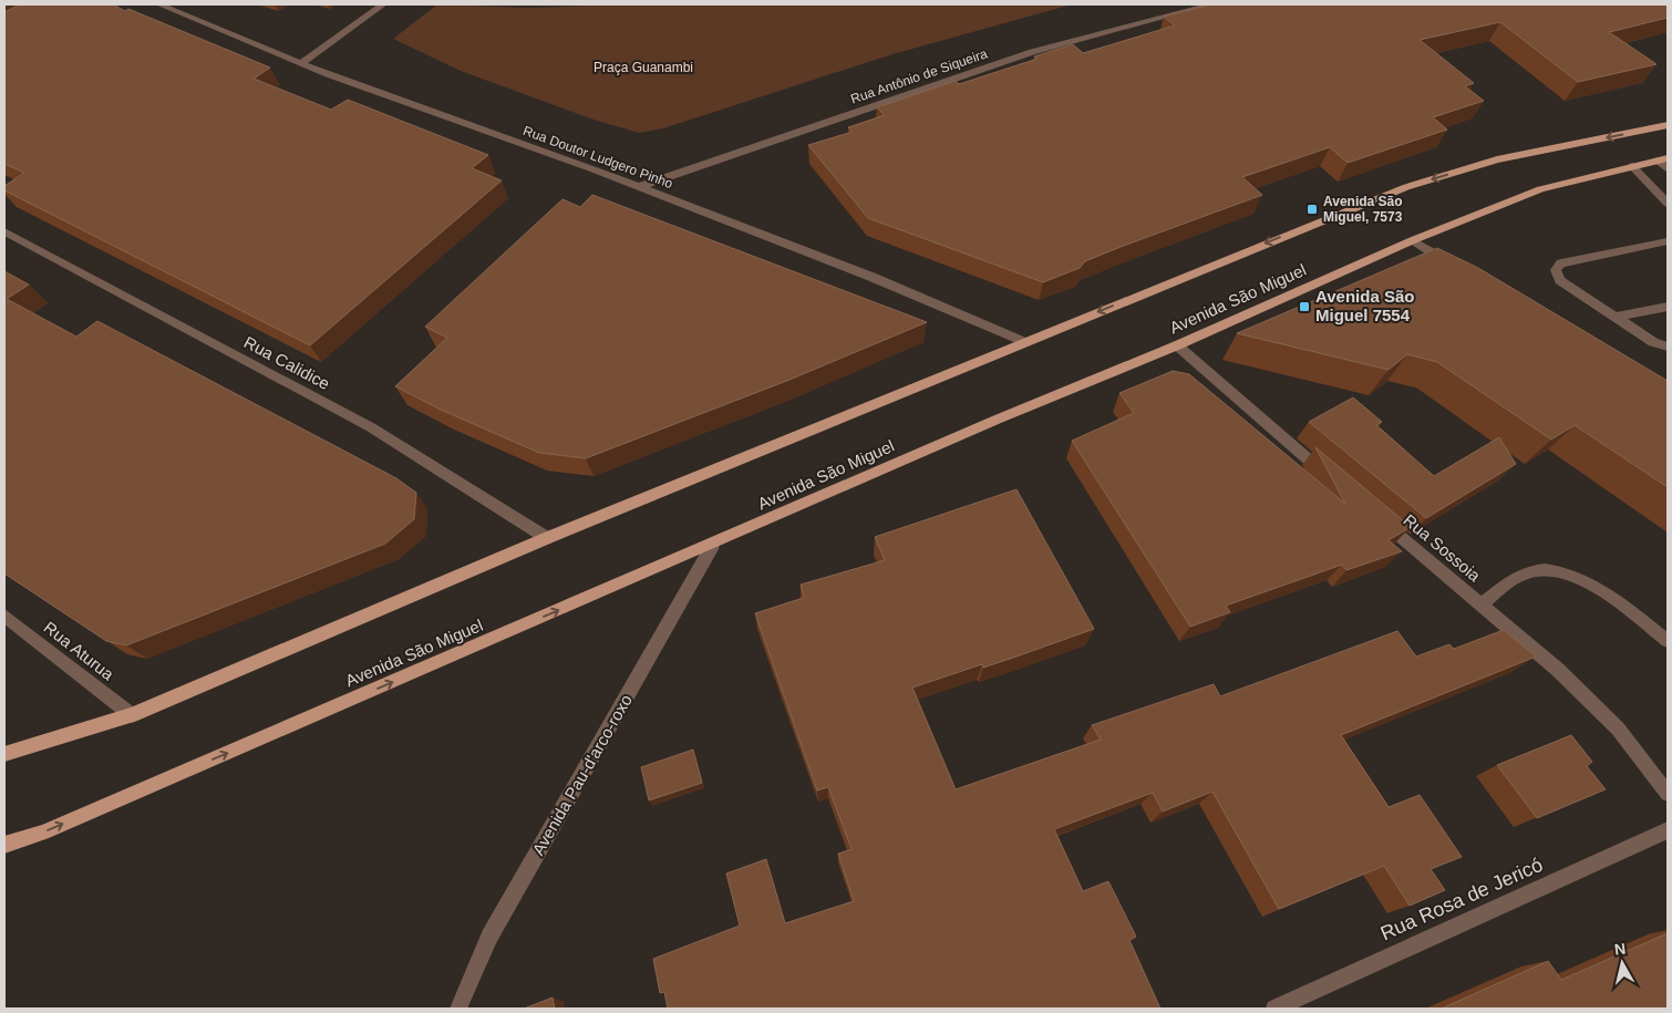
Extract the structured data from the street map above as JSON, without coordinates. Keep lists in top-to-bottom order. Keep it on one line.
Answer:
{"streets":{"main road":["Avenida São Miguel"],"street":["Rua Antônio de Siqueira","Rua Doutor Ludgero Pinho","Rua Calidice","Rua Sossoia","Rua Aturua","Avenida Pau-d'arco-roxo","Rua Rosa de Jericó"]},"crossings":[["Rua Antônio de Siqueira","Rua Doutor Ludgero Pinho"],["Avenida São Miguel","Avenida Pau-d'arco-roxo"]],"parks":["Praça Guanambi"],"places":{"transit":["Avenida São Miguel, 7573","Avenida São Miguel 7554"]},"north":"top"}
